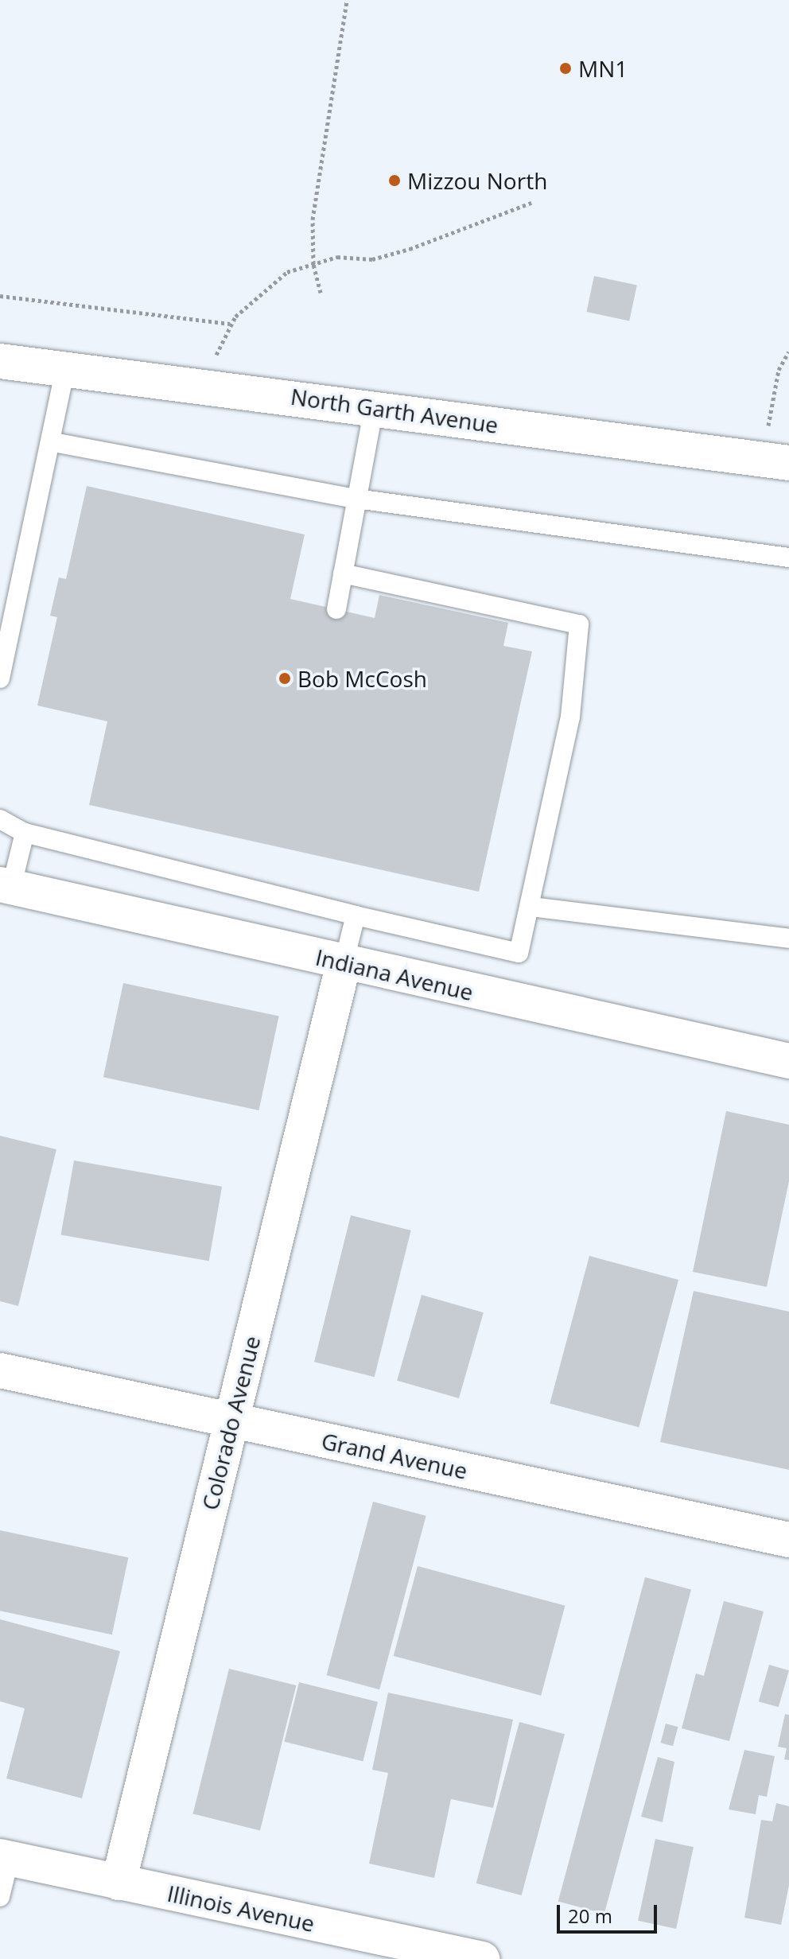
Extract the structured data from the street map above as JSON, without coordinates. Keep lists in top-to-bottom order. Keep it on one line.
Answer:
{"streets":{"street":["North Garth Avenue","Indiana Avenue","Colorado Avenue","Grand Avenue","Illinois Avenue"]},"crossings":[["Indiana Avenue","Colorado Avenue"],["Colorado Avenue","Grand Avenue"],["Colorado Avenue","Illinois Avenue"]],"places":["MN1","Mizzou North","Bob McCosh"],"scale_bar":"20 m"}
